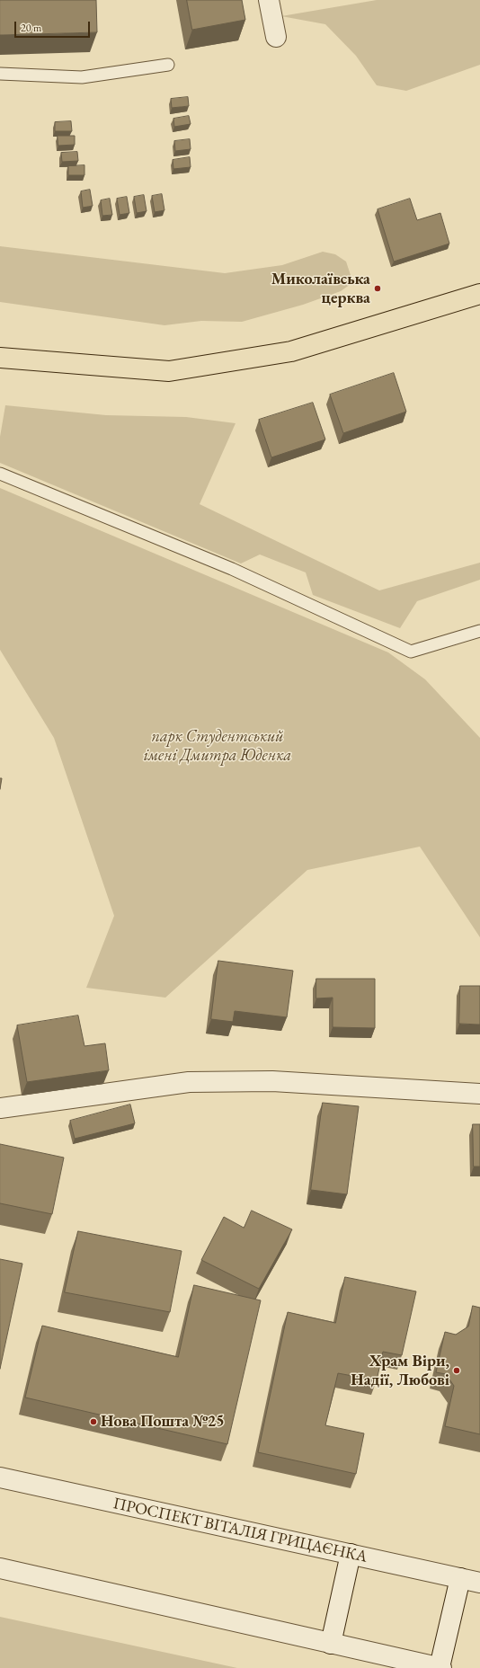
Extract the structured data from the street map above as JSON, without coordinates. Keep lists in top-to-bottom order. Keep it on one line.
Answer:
{"streets":{"street":["ПРОСПЕКТ ВІТАЛІЯ ГРИЦАЄНКА"]},"parks":["парк Студентський імені Дмитра Юденка"],"places":["Миколаївська церква","Храм Віри, Надії, Любові","Нова Пошта №25"],"scale_bar":"20 m"}
